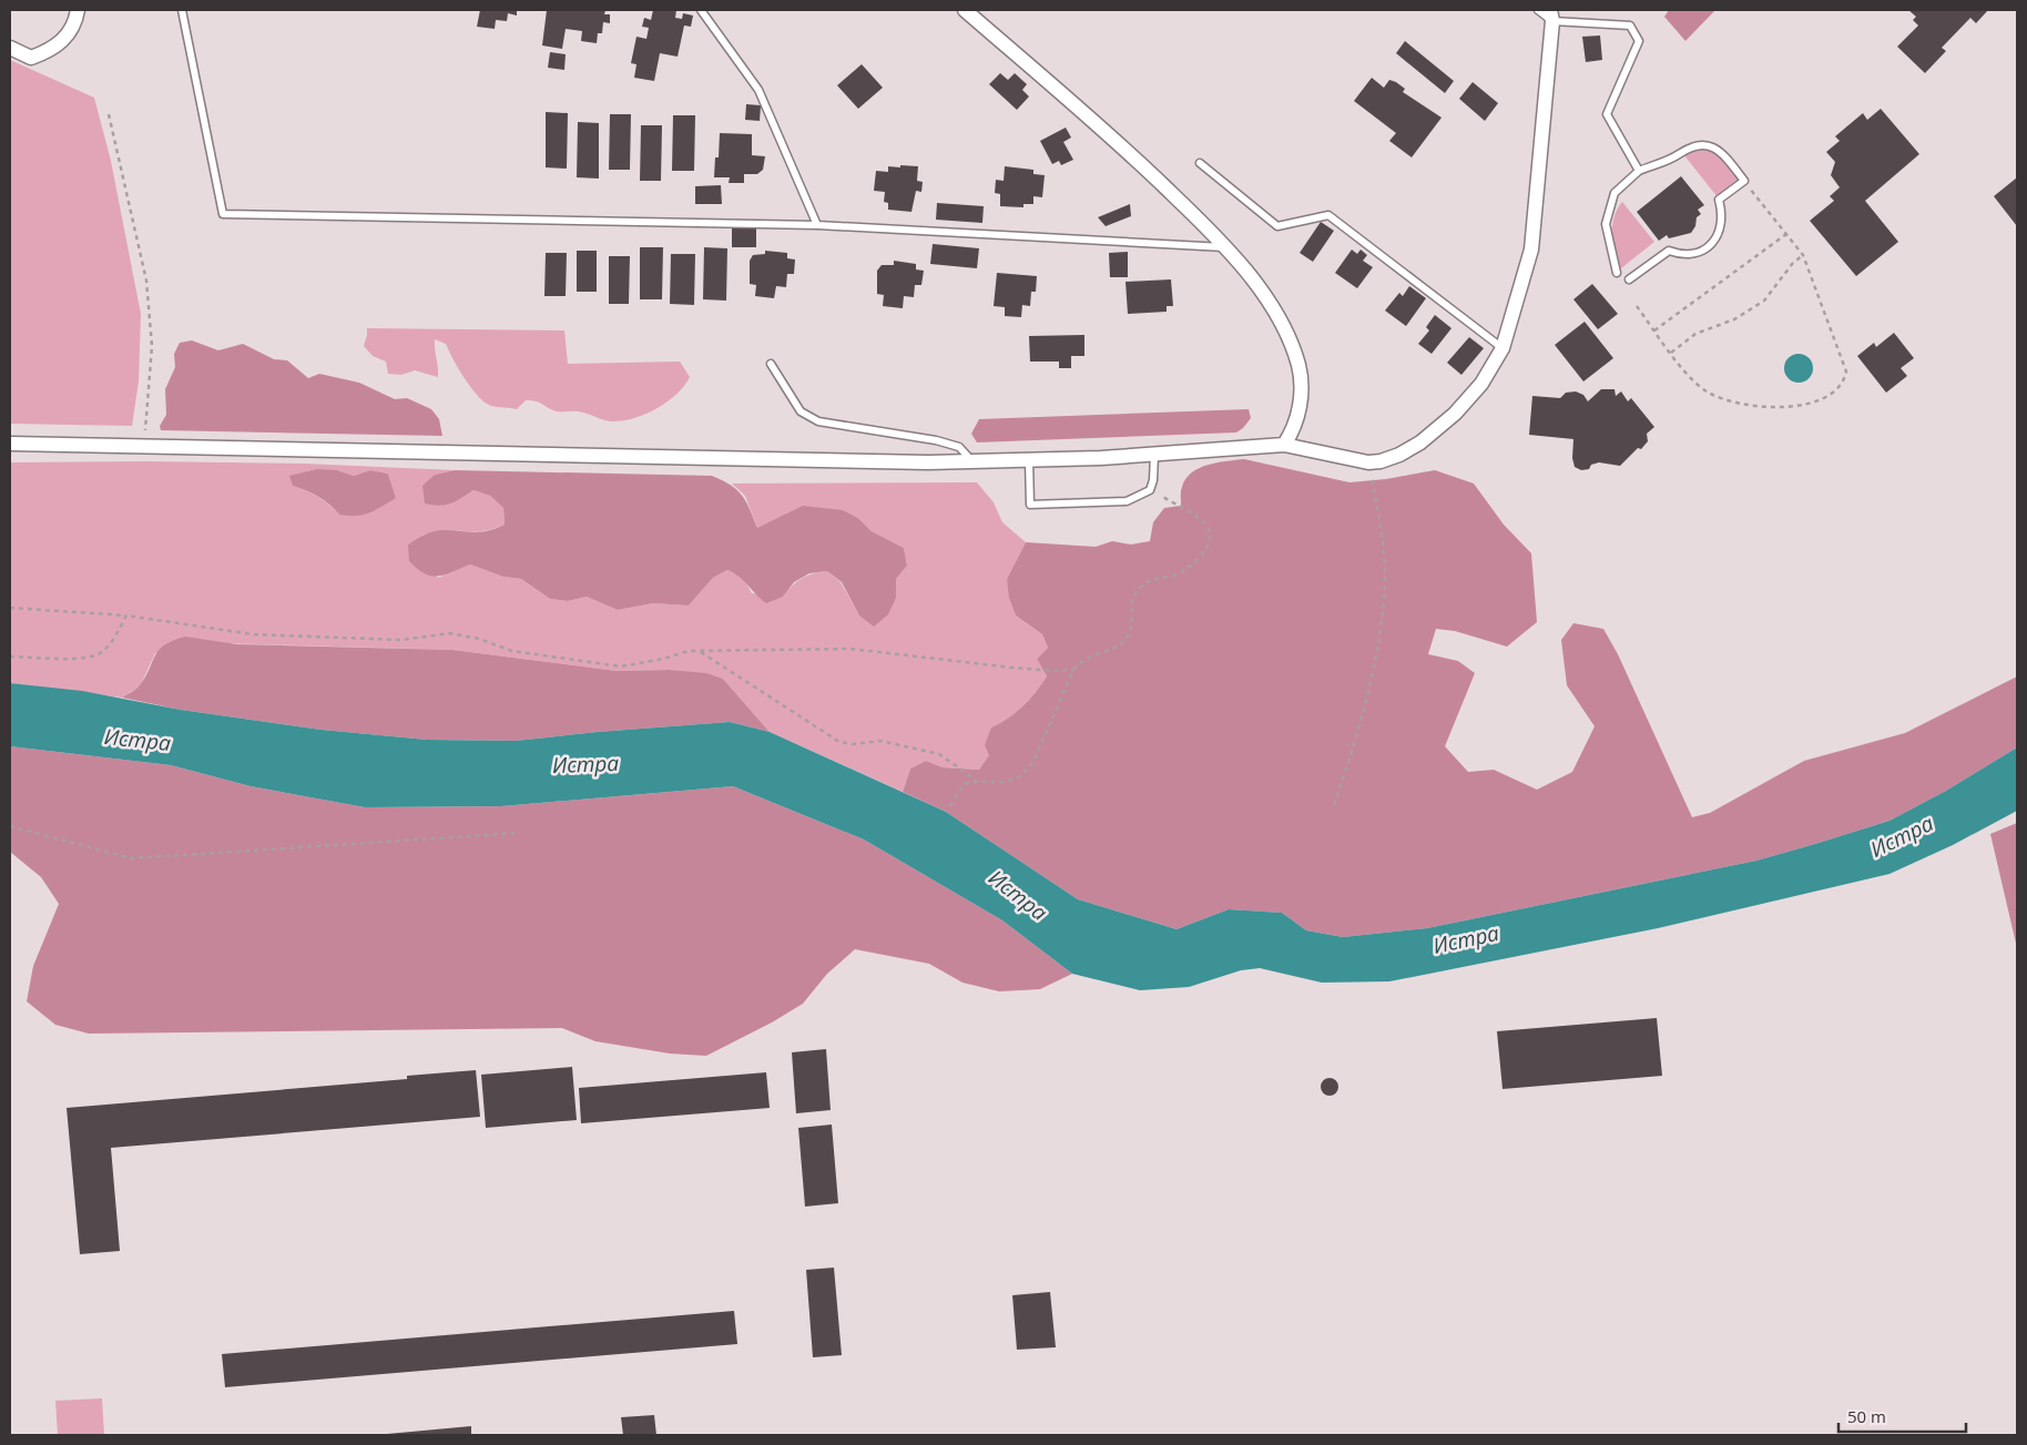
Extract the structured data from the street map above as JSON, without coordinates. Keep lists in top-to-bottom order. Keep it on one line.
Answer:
{"water":["Истра"],"scale_bar":"50 m"}
